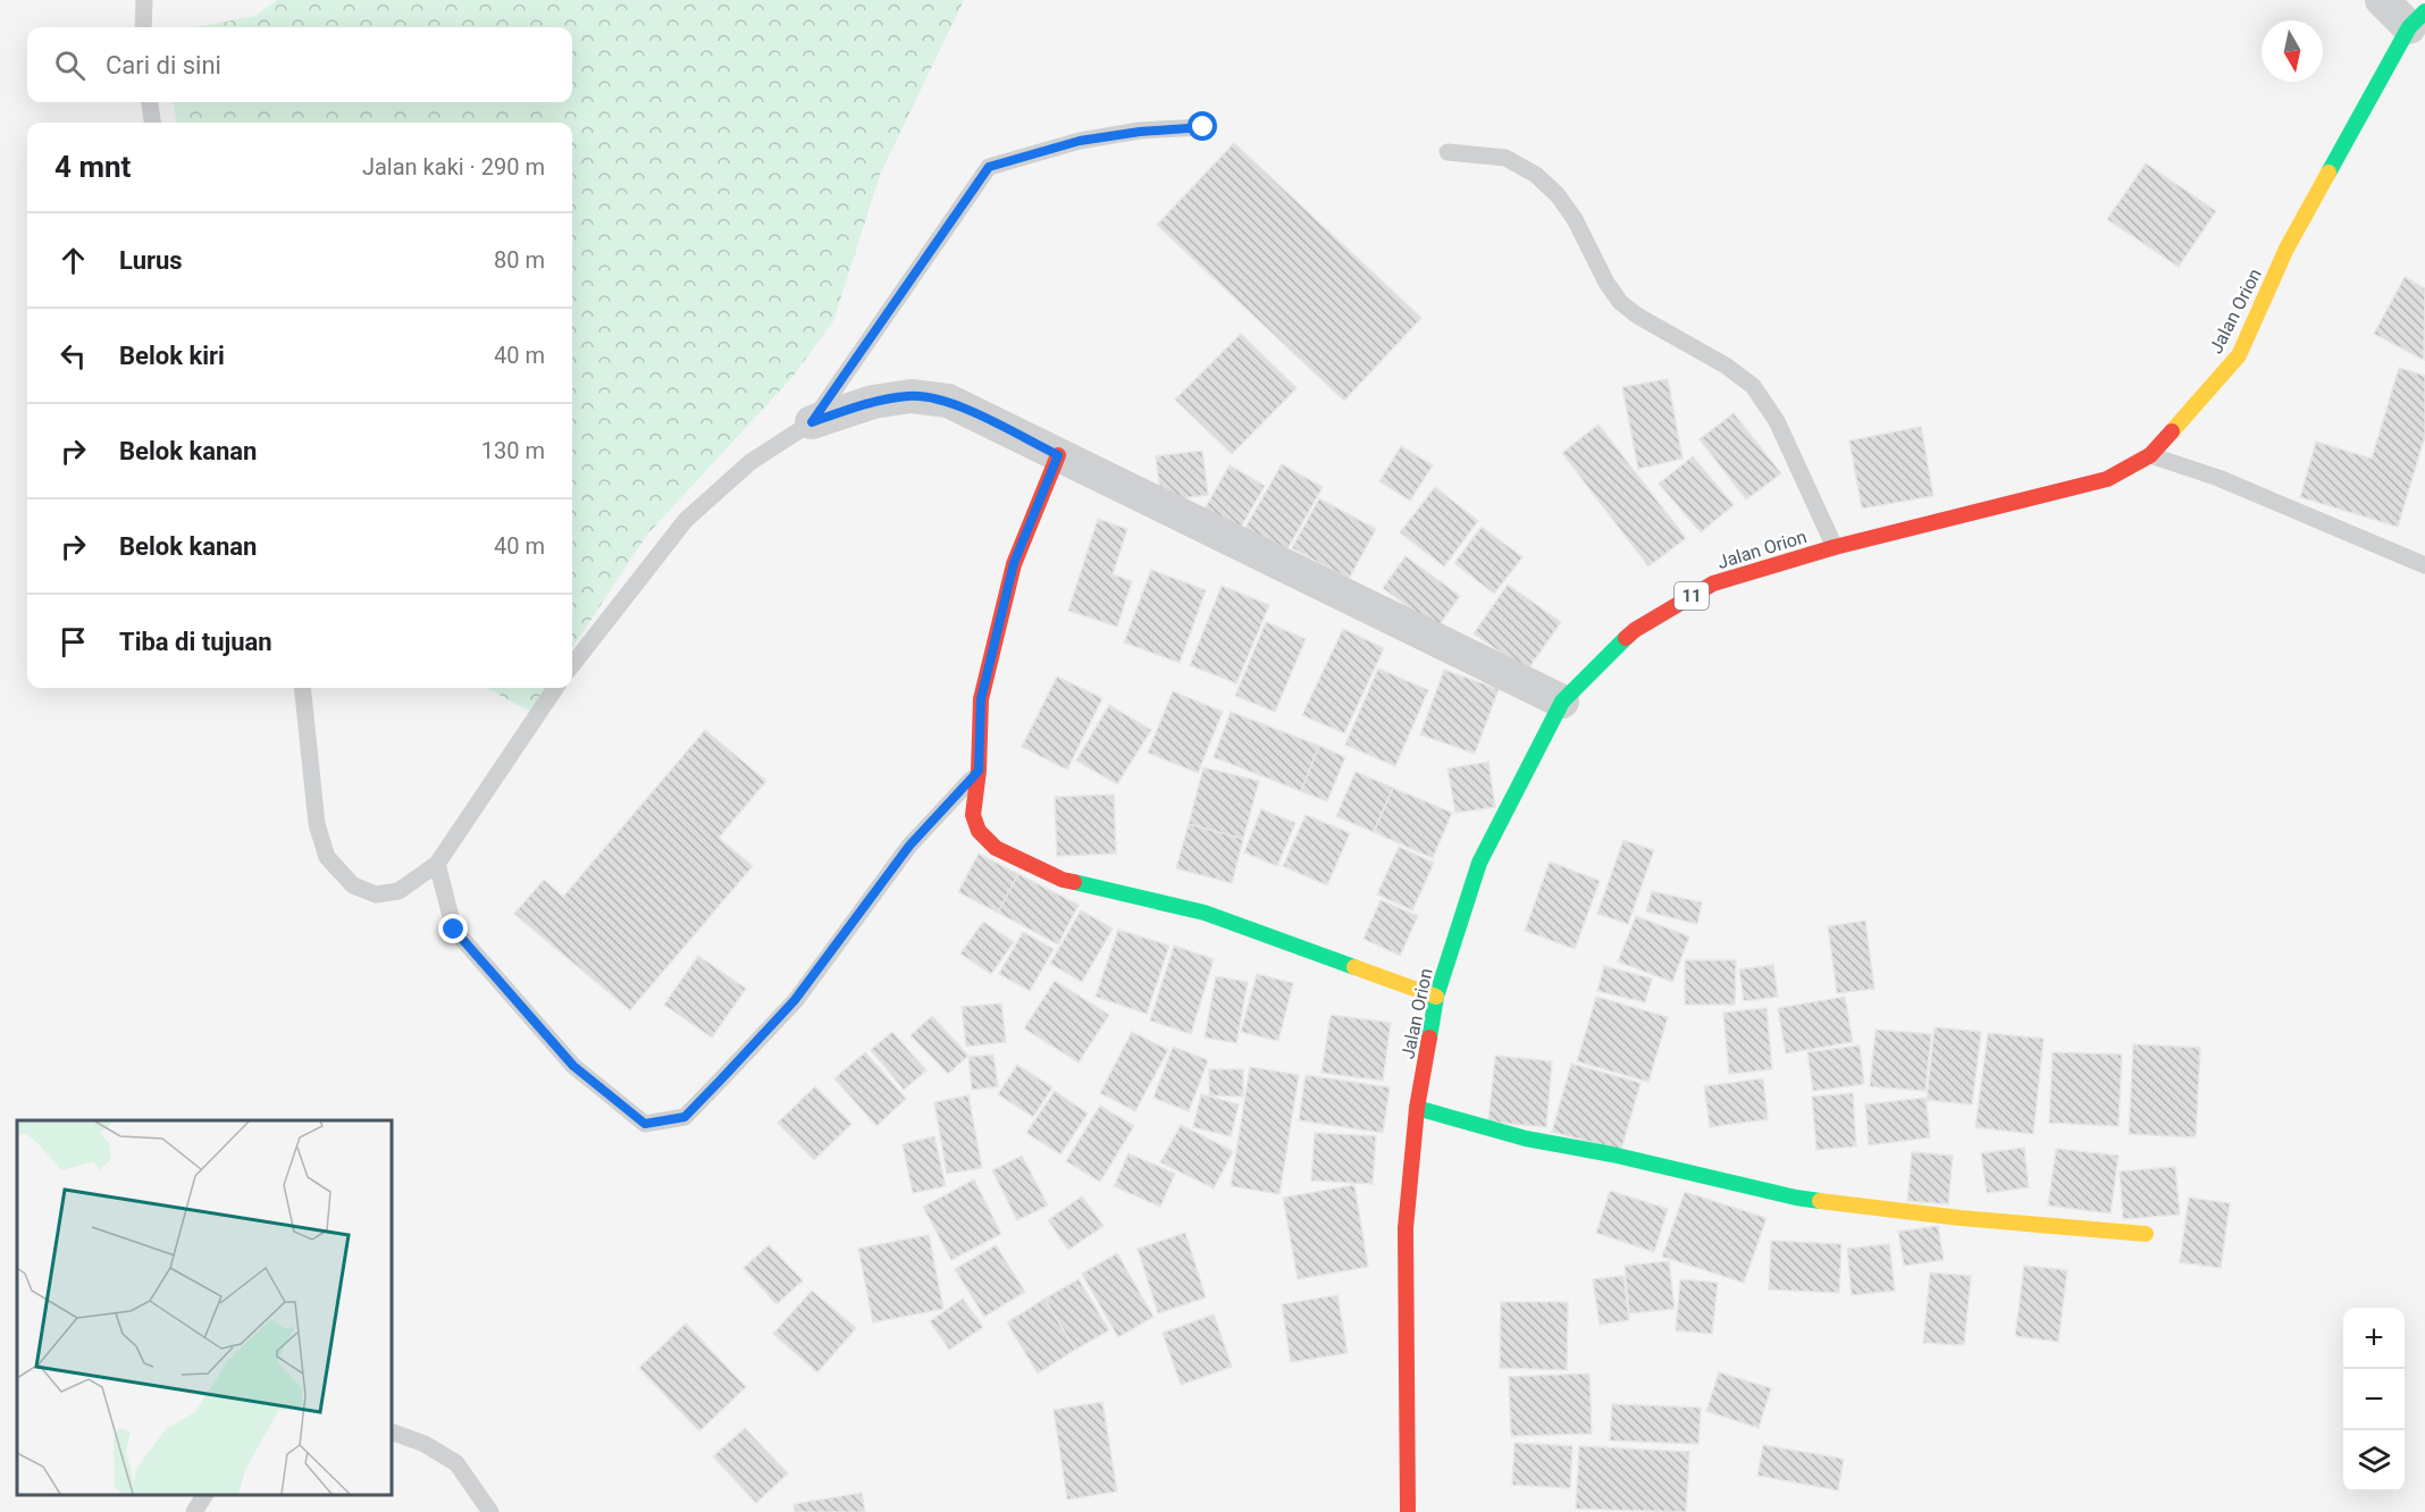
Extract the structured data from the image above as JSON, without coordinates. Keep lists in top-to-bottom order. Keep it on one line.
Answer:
{"streets":{"main road":["Jalan Orion","11"]},"north":"bottom","page":{"search":"Cari di sini","heading":["4 mnt","Jalan kaki · 290 m"],"list":[["Lurus","80 m"],["Belok kiri","40 m"],["Belok kanan","130 m"],["Belok kanan","40 m"],"Tiba di tujuan"],"map_buttons":["+","−"]}}
